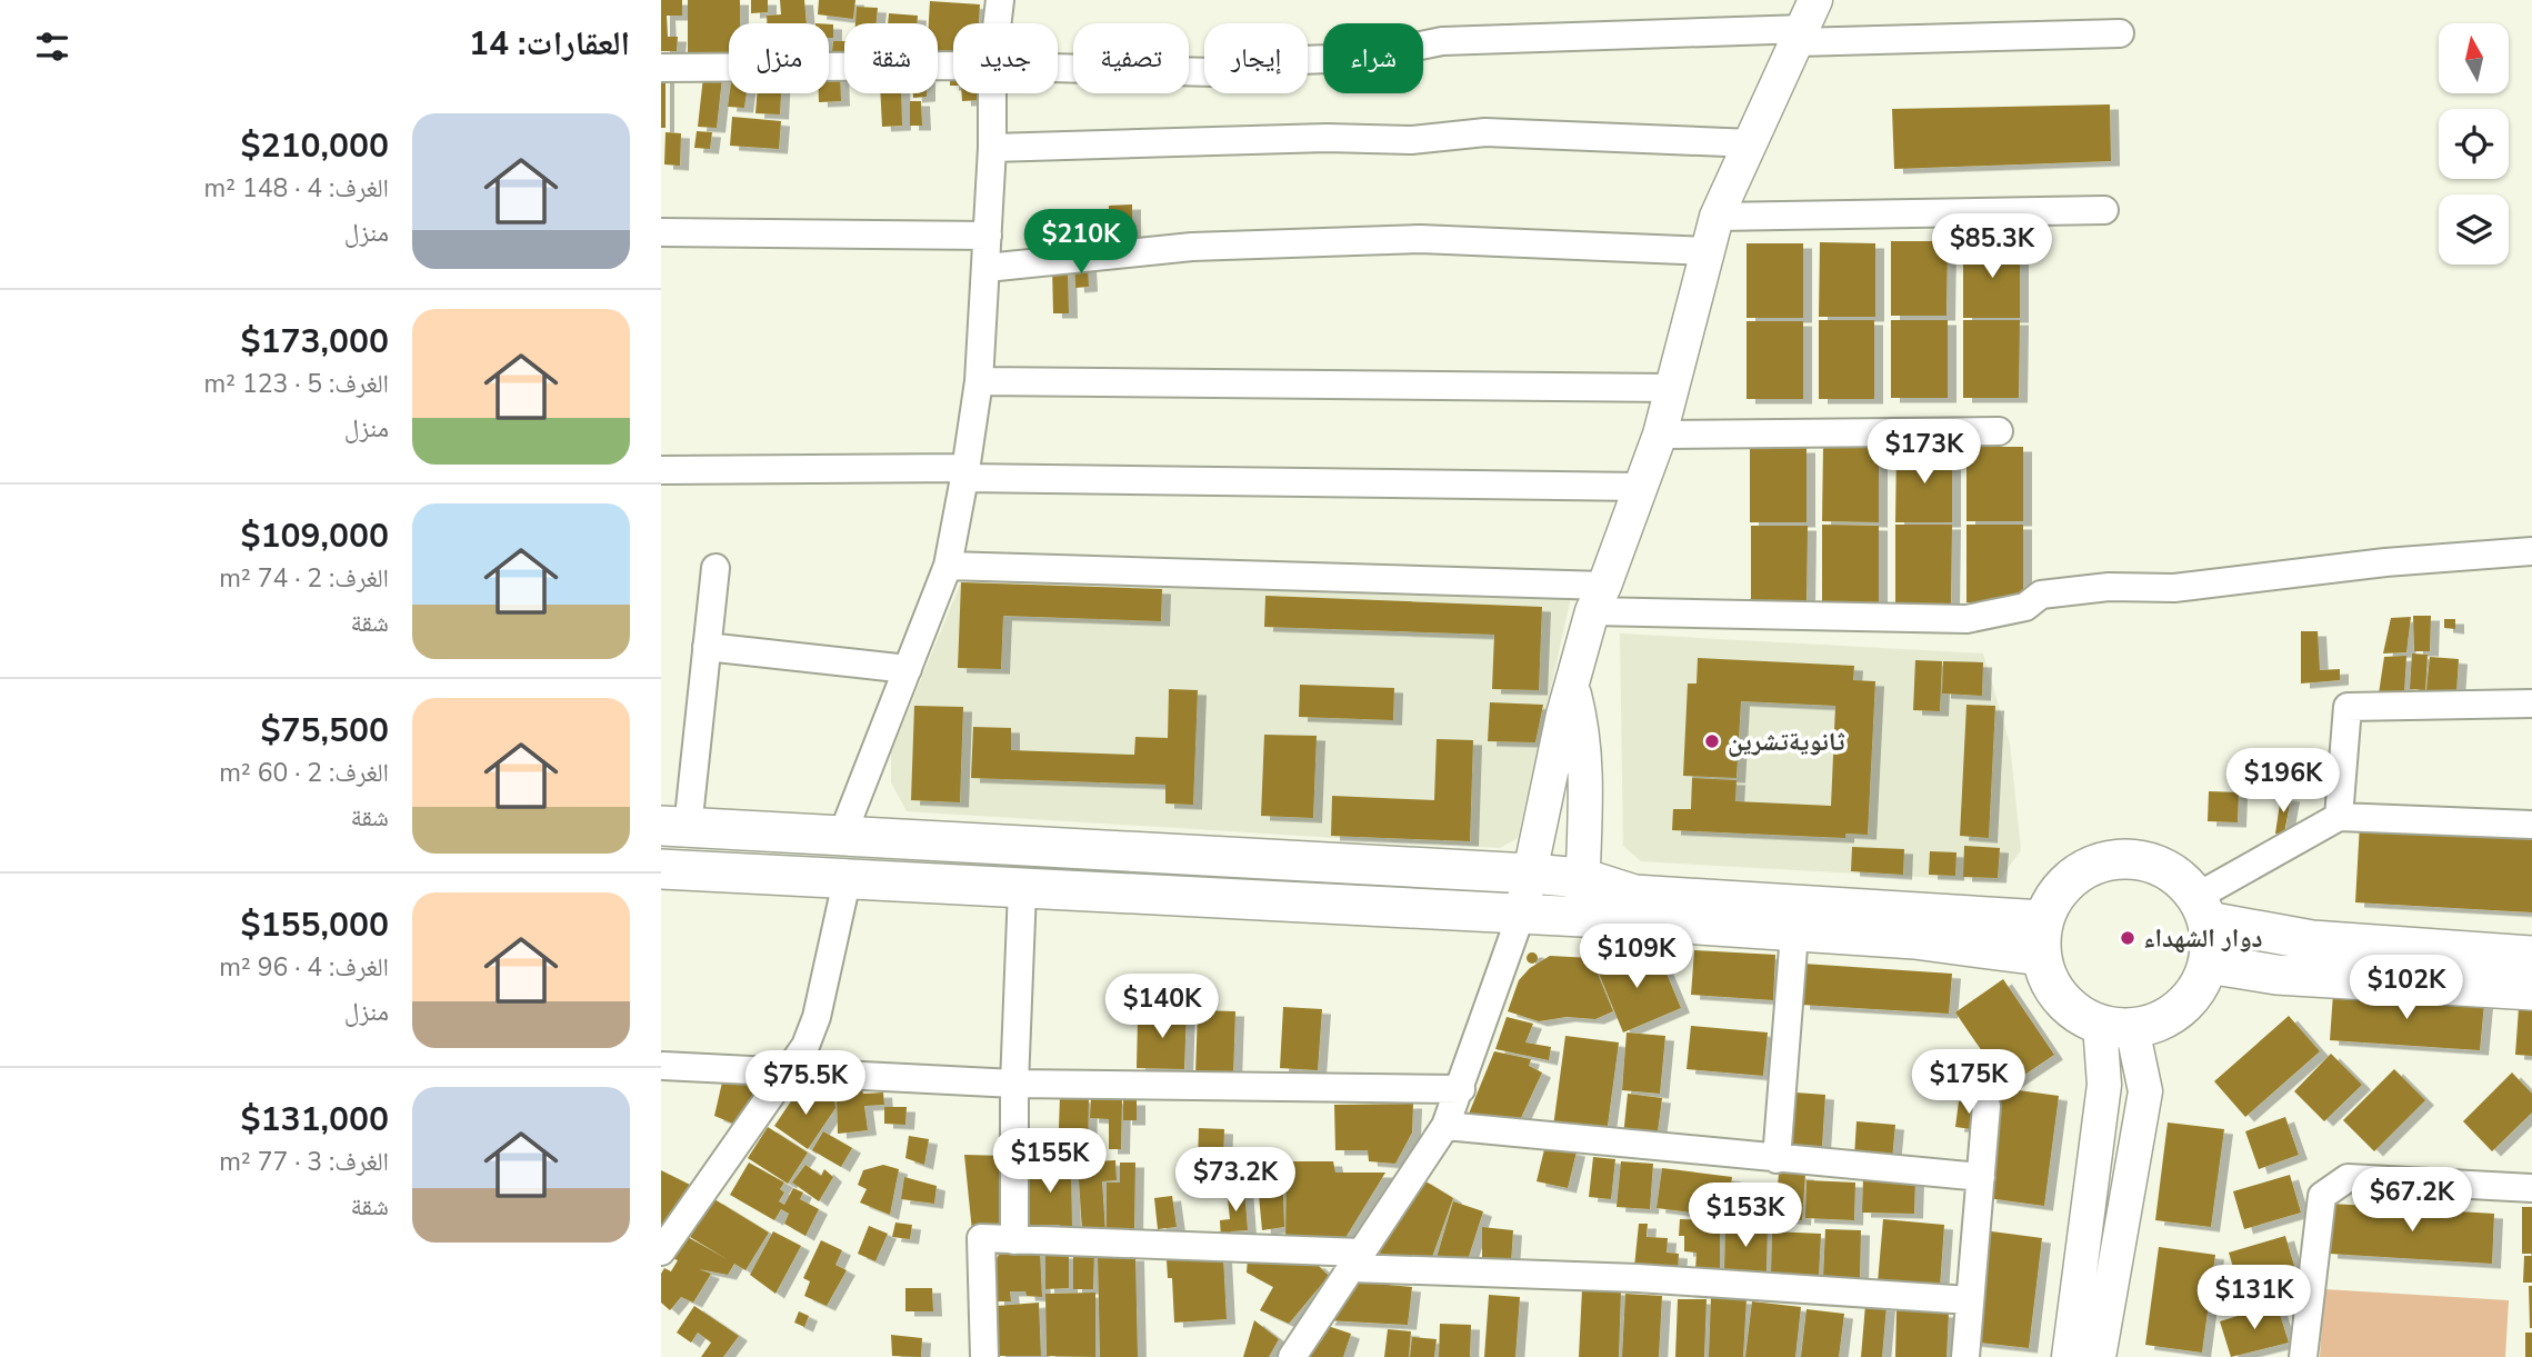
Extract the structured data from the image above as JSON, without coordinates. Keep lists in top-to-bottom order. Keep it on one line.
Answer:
{"places":["ثانويةتشرين","دوار الشهداء"],"north":"top","page":{"heading":"العقارات: 14","chip":["شراء","إيجار","تصفية","جديد","شقة","منزل"],"list":[{"name":"$210,000","note":"الغرف: 4 · 148 m² · منزل"},{"name":"$173,000","note":"الغرف: 5 · 123 m² · منزل"},{"name":"$109,000","note":"الغرف: 2 · 74 m² · شقة"},{"name":"$75,500","note":"الغرف: 2 · 60 m² · شقة"},{"name":"$155,000","note":"الغرف: 4 · 96 m² · منزل"},{"name":"$131,000","note":"الغرف: 3 · 77 m² · شقة"}],"price":["$210K","$85.3K","$173K","$196K","$109K","$102K","$140K","$175K","$75.5K","$155K","$73.2K","$67.2K","$153K","$131K"]}}
